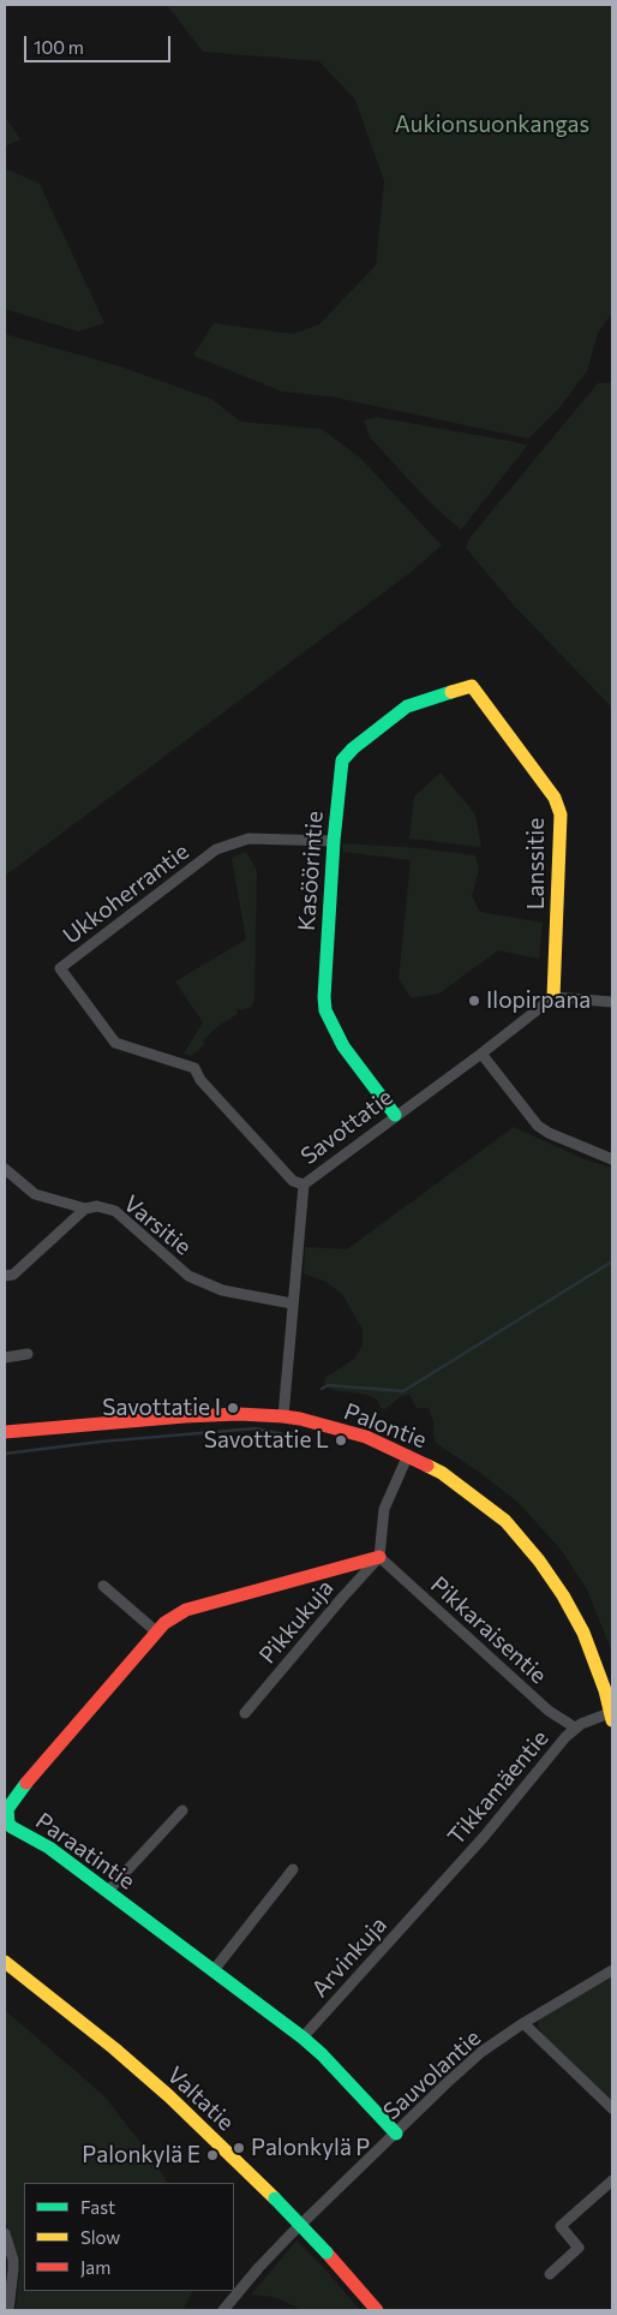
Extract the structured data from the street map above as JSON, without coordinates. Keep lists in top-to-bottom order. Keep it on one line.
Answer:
{"streets":{"main road":["Lanssitie","Kasöörintie","Palontie","Paraatintie","Valtatie"],"street":["Ukkoherrantie","Savottatie","Varsitie","Pikkukuja","Pikkaraisentie","Tikkamäentie","Arvinkuja","Sauvolantie"]},"crossings":[["Lanssitie","Kasöörintie"],["Lanssitie","Savottatie"],["Kasöörintie","Ukkoherrantie"],["Kasöörintie","Savottatie"],["Ukkoherrantie","Savottatie"],["Savottatie","Varsitie"],["Savottatie","Palontie"],["Palontie","Tikkamäentie"],["Pikkukuja","Pikkaraisentie"],["Pikkukuja","Paraatintie"],["Pikkaraisentie","Tikkamäentie"],["Pikkaraisentie","Paraatintie"],["Tikkamäentie","Arvinkuja"],["Paraatintie","Arvinkuja"],["Paraatintie","Sauvolantie"]],"parks":["Aukionsuonkangas"],"places":["Ilopirpana","Savottatie I","Savottatie L","Palonkylä P","Palonkylä E"],"legend":["Fast","Slow","Jam"],"scale_bar":"100 m"}
